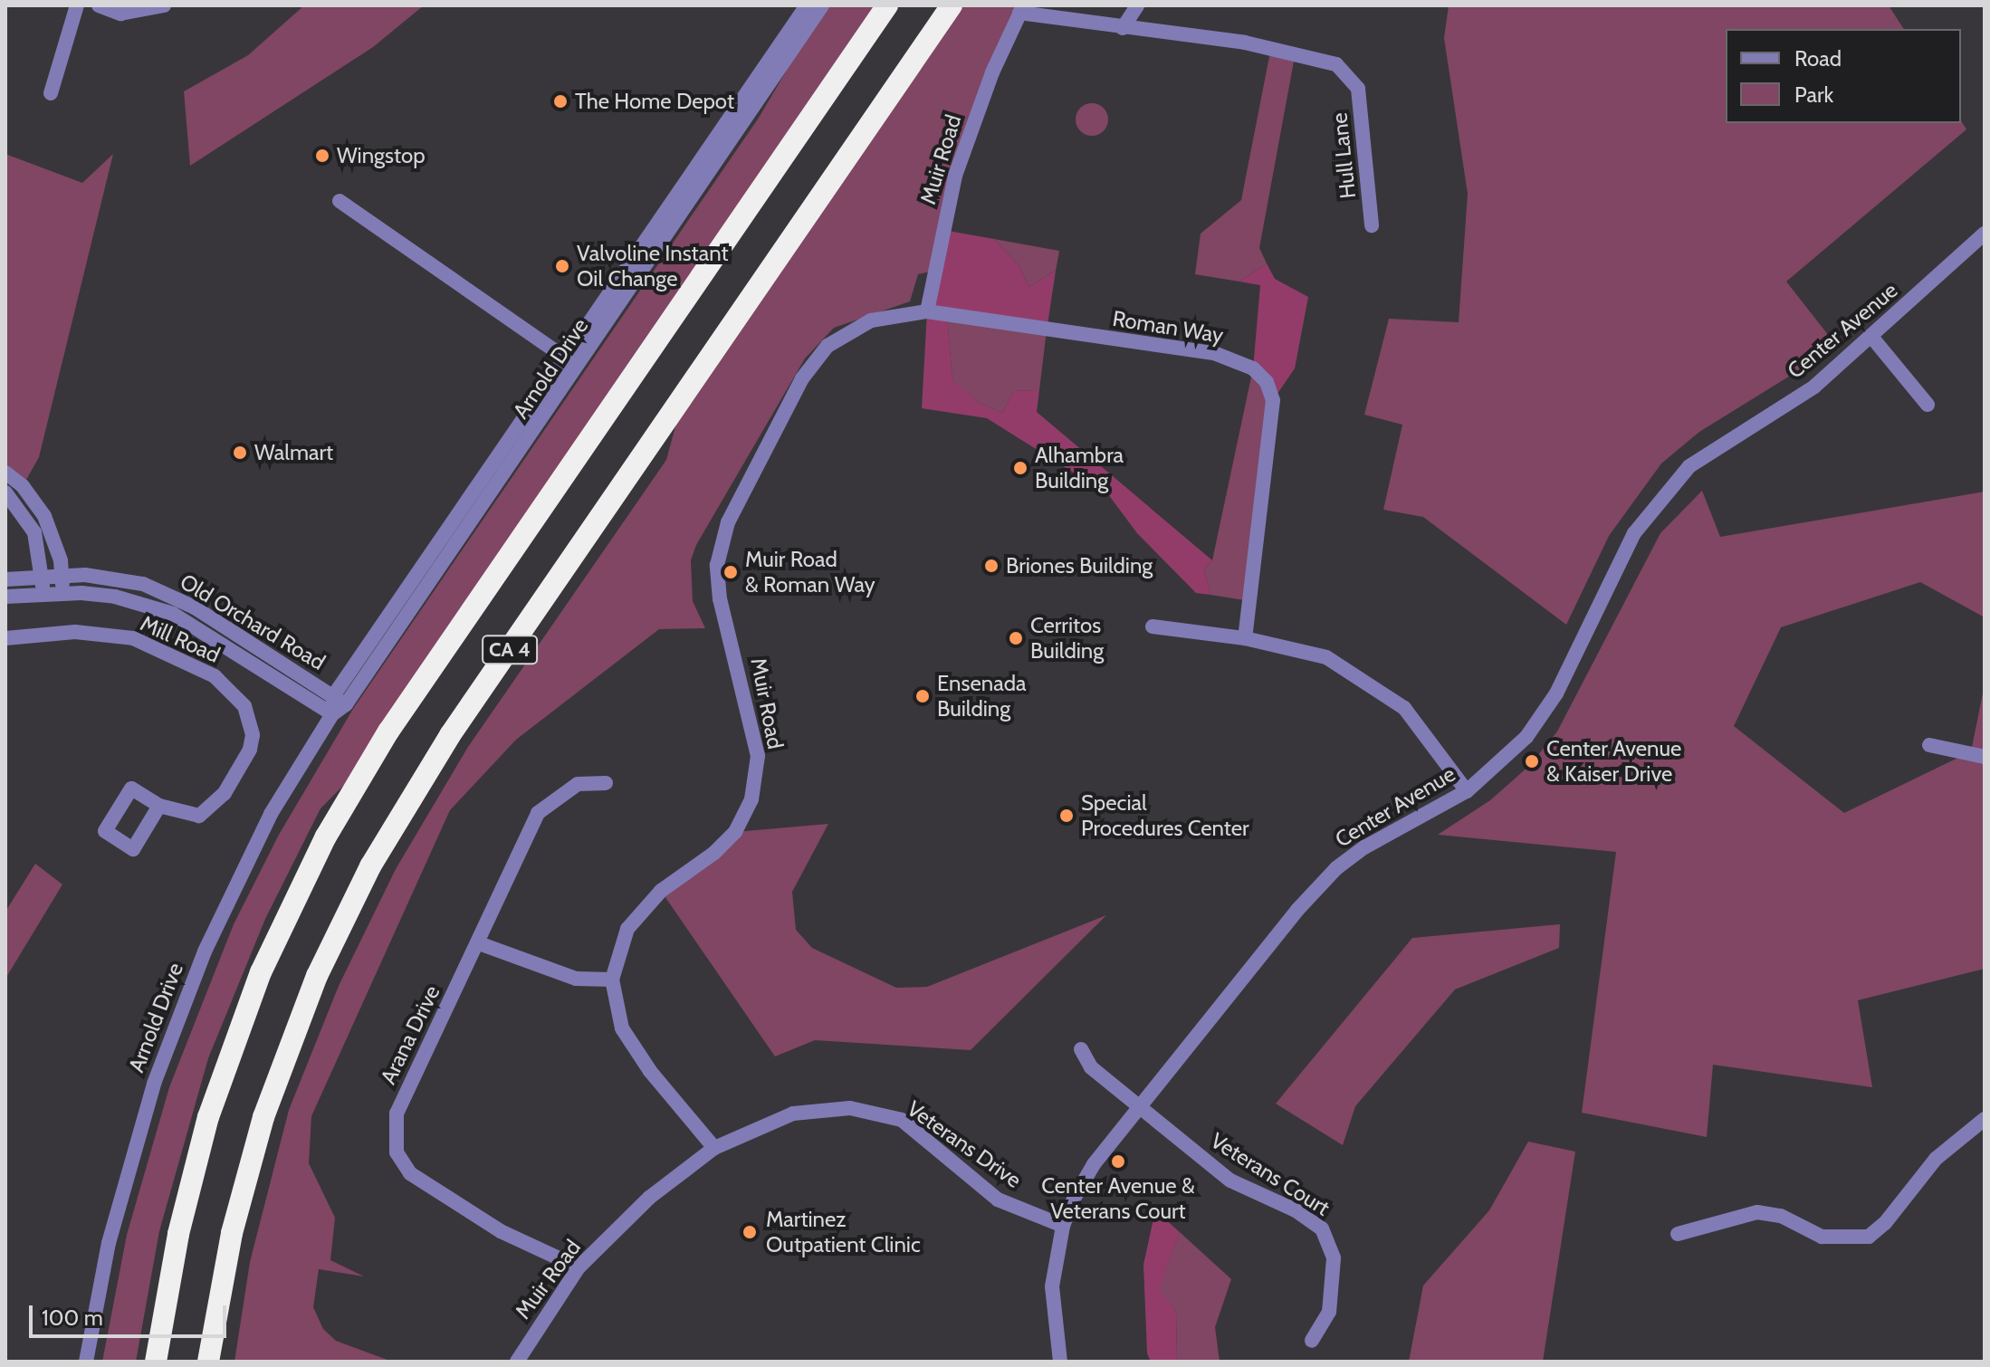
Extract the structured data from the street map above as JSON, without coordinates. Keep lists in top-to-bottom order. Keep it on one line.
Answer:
{"streets":{"highway":["CA 4"],"street":["Hull Lane","Muir Road","Roman Way","Center Avenue","Arnold Drive","Old Orchard Road","Mill Road","Arana Drive","Veterans Drive","Veterans Court"]},"crossings":[["Hull Lane","Muir Road"],["Muir Road","Roman Way"],["Muir Road","Arana Drive"],["Muir Road","Veterans Drive"],["Center Avenue","Veterans Drive"],["Center Avenue","Veterans Court"],["Arnold Drive","Old Orchard Road"]],"places":["The Home Depot","Wingstop","Valvoline Instant Oil Change","Walmart","Alhambra Building","Briones Building","Muir Road & Roman Way","Cerritos Building","Ensenada Building","Center Avenue & Kaiser Drive","Special Procedures Center","Center Avenue & Veterans Court","Martinez Outpatient Clinic"],"legend":["Road","Park"],"scale_bar":"100 m"}
